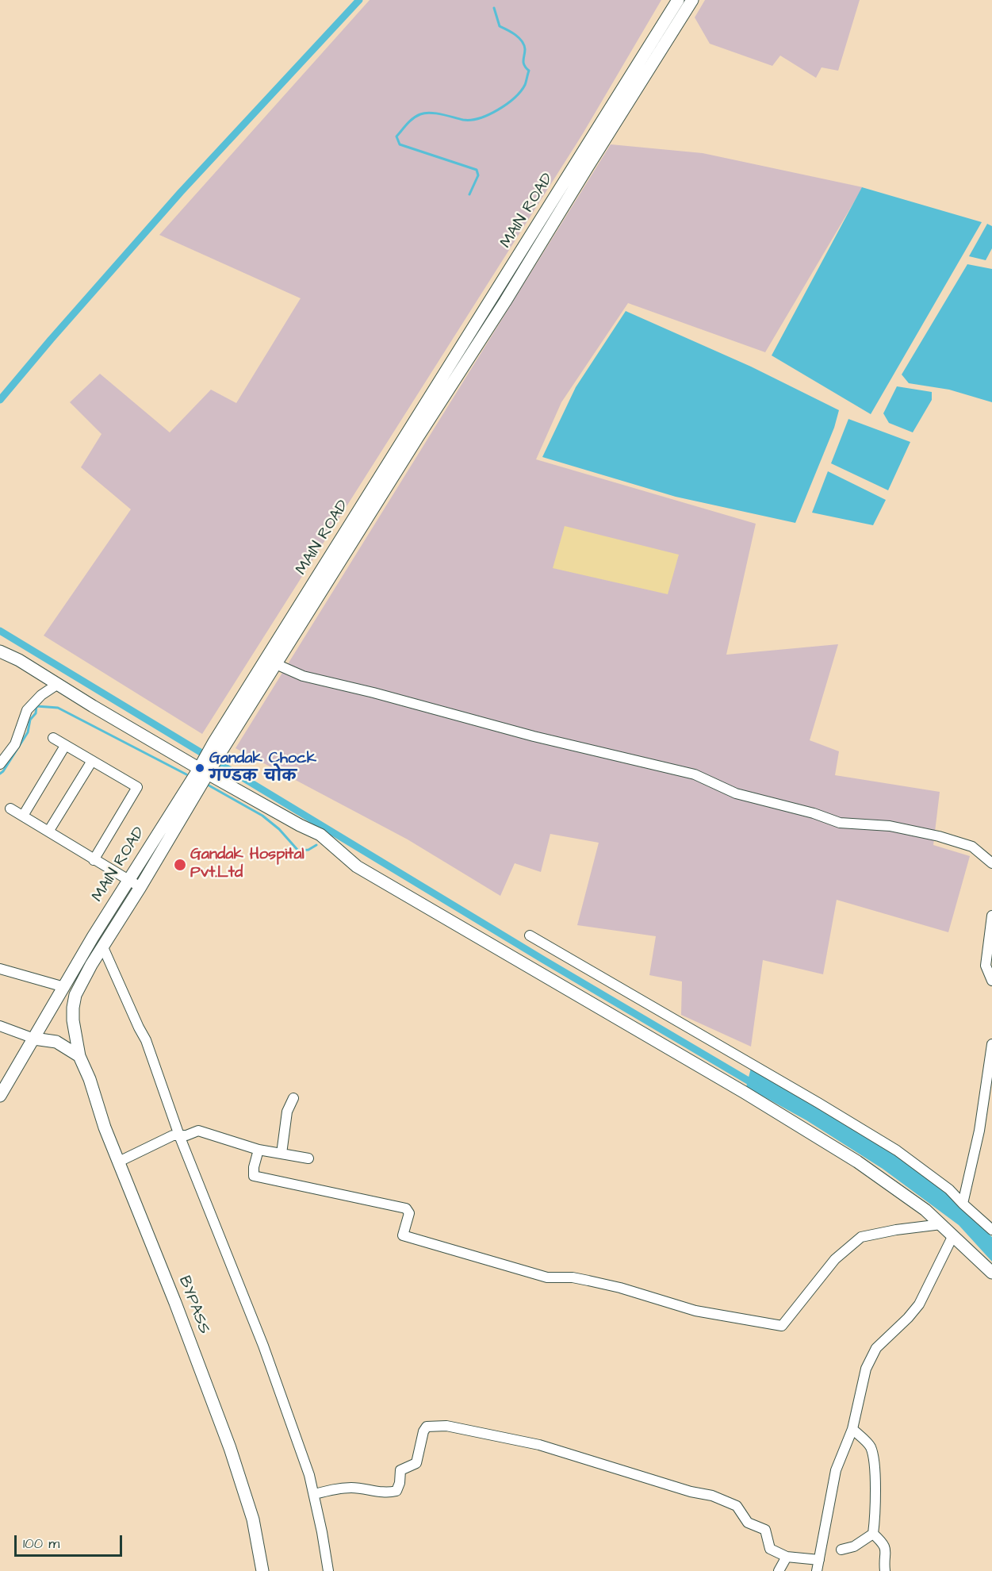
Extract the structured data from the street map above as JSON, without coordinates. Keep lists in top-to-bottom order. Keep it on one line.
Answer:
{"streets":{"main road":["MAIN ROAD","BYPASS"]},"crossings":[["MAIN ROAD","BYPASS"]],"places":["Gandak Chock गण्डक चोक","Gandak Hospital Pvt.Ltd"],"scale_bar":"100 m"}
